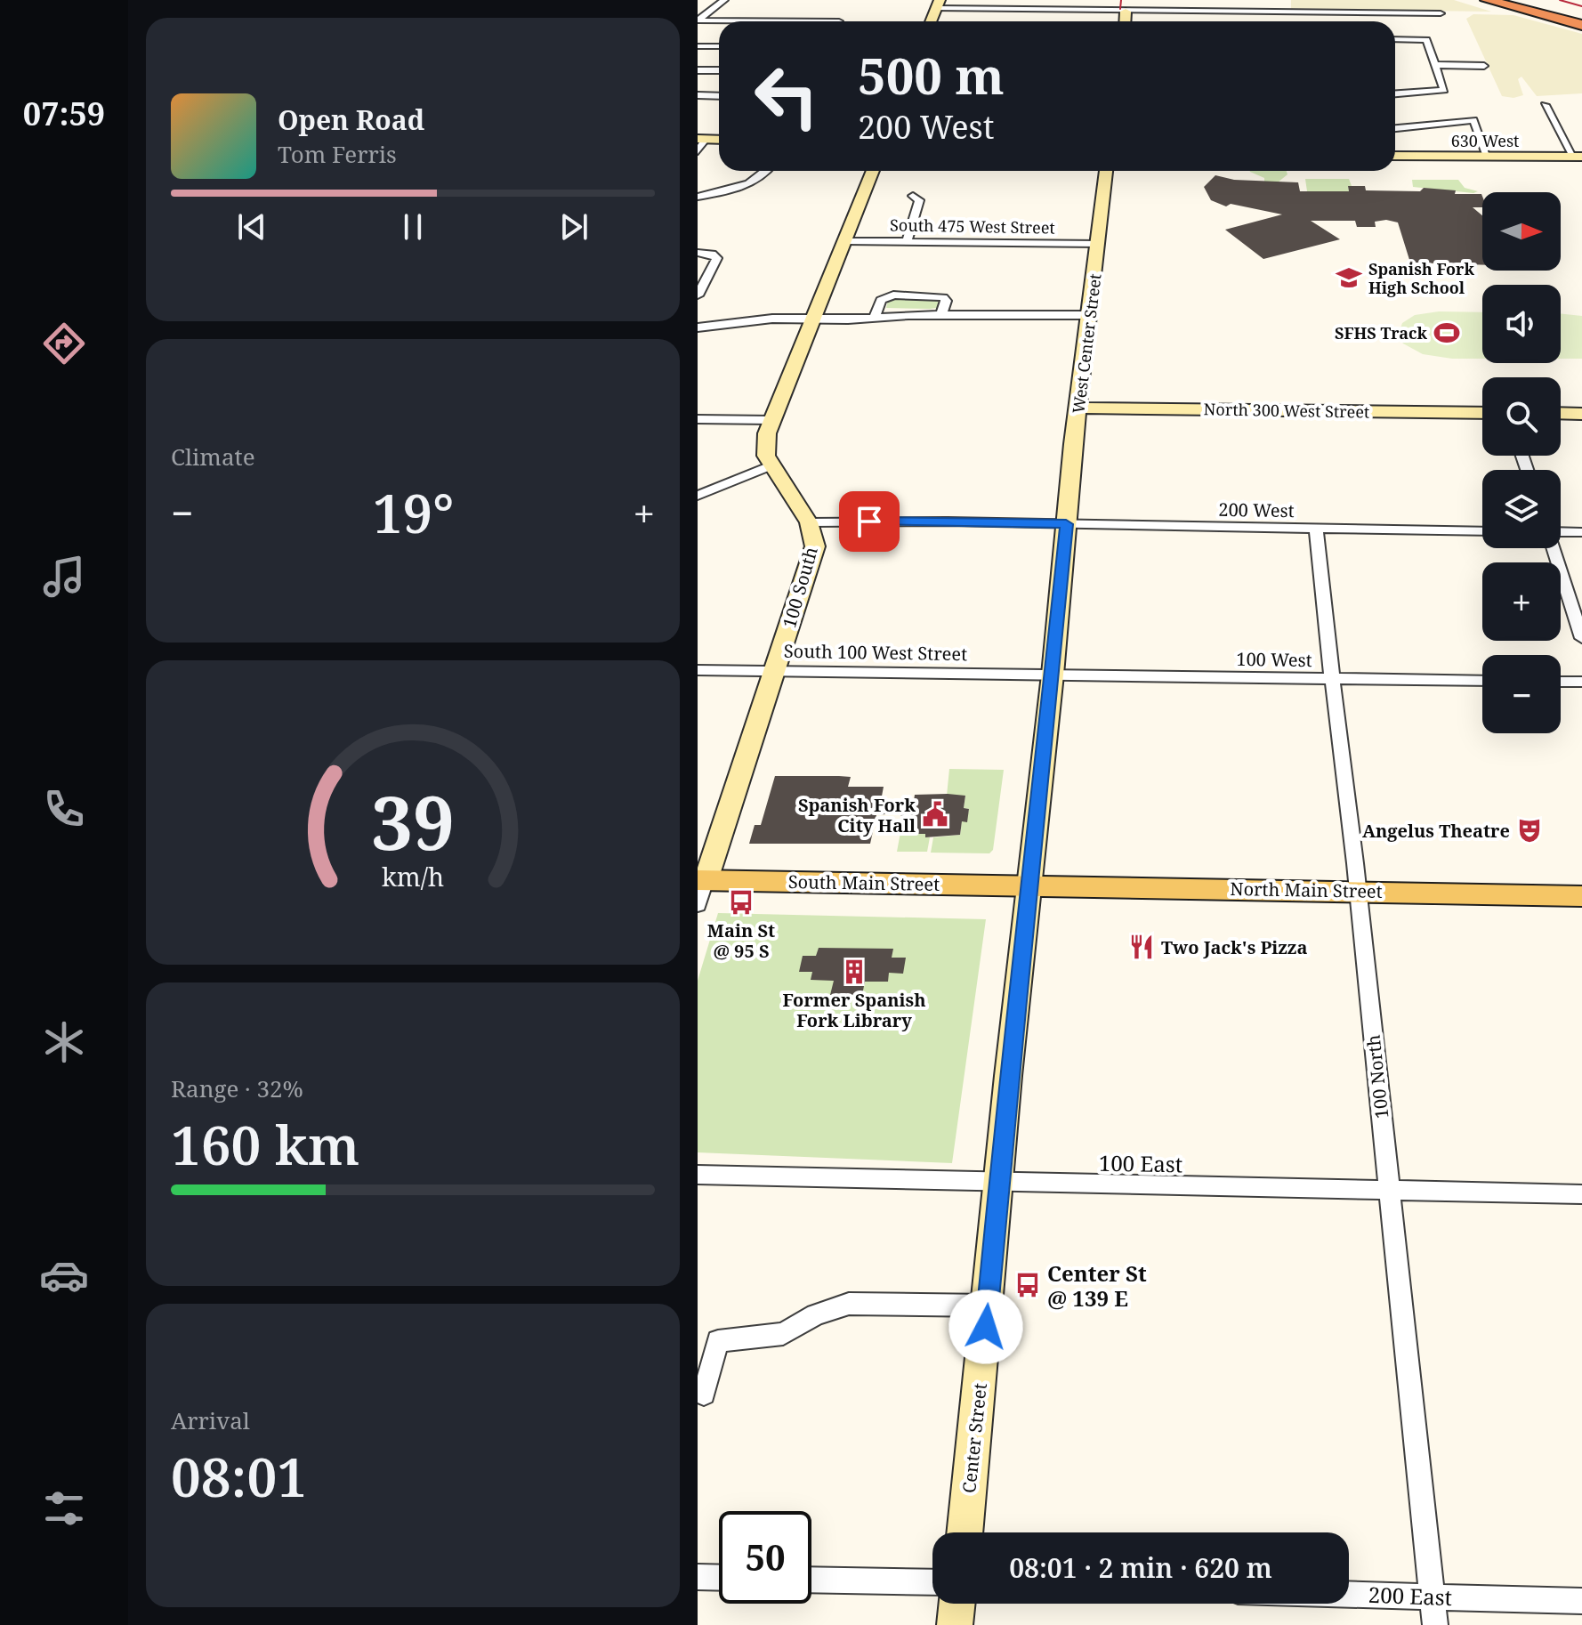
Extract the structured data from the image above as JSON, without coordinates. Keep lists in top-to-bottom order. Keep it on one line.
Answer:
{"streets":{"main road":["South Main Street","North Main Street"],"street":["630 West","South 475 West Street","West Center Street","North 300 West Street","200 West","100 South","South 100 West Street","100 West","100 North","100 East","Center Street","200 East"]},"crossings":[["South 475 West Street","West Center Street"],["West Center Street","North 300 West Street"],["West Center Street","200 West"],["West Center Street","Center Street"],["200 West","100 South"],["200 West","100 North"],["200 West","Center Street"],["100 South","South 100 West Street"],["100 South","South Main Street"],["South 100 West Street","100 West"],["South 100 West Street","Center Street"],["100 West","100 North"],["100 West","Center Street"],["South Main Street","North Main Street"],["South Main Street","Center Street"],["North Main Street","100 North"],["North Main Street","Center Street"],["100 North","100 East"],["100 North","200 East"],["100 East","Center Street"]],"places":{"school or university":["Spanish Fork High School"],"sports":["SFHS Track"],"public building":["Spanish Fork City Hall"],"theatre":["Angelus Theatre"],"bus stop":["Main St @ 95 S","Center St @ 139 E"],"restaurant":["Two Jack's Pizza"],"building":["Former Spanish Fork Library"]},"north":"right","page":{"tabs":"07:59","turn":["500 m","200 West"],"song":["Open Road","Tom Ferris"],"map_buttons":["+","−"],"tile":["Climate",["Range · 32%","160 km"],["Arrival","08:01"]],"heat":["−","19°","+"],"limit":"50","trip":"08:01 · 2 min · 620 m","gauge":["39","km/h"]}}
